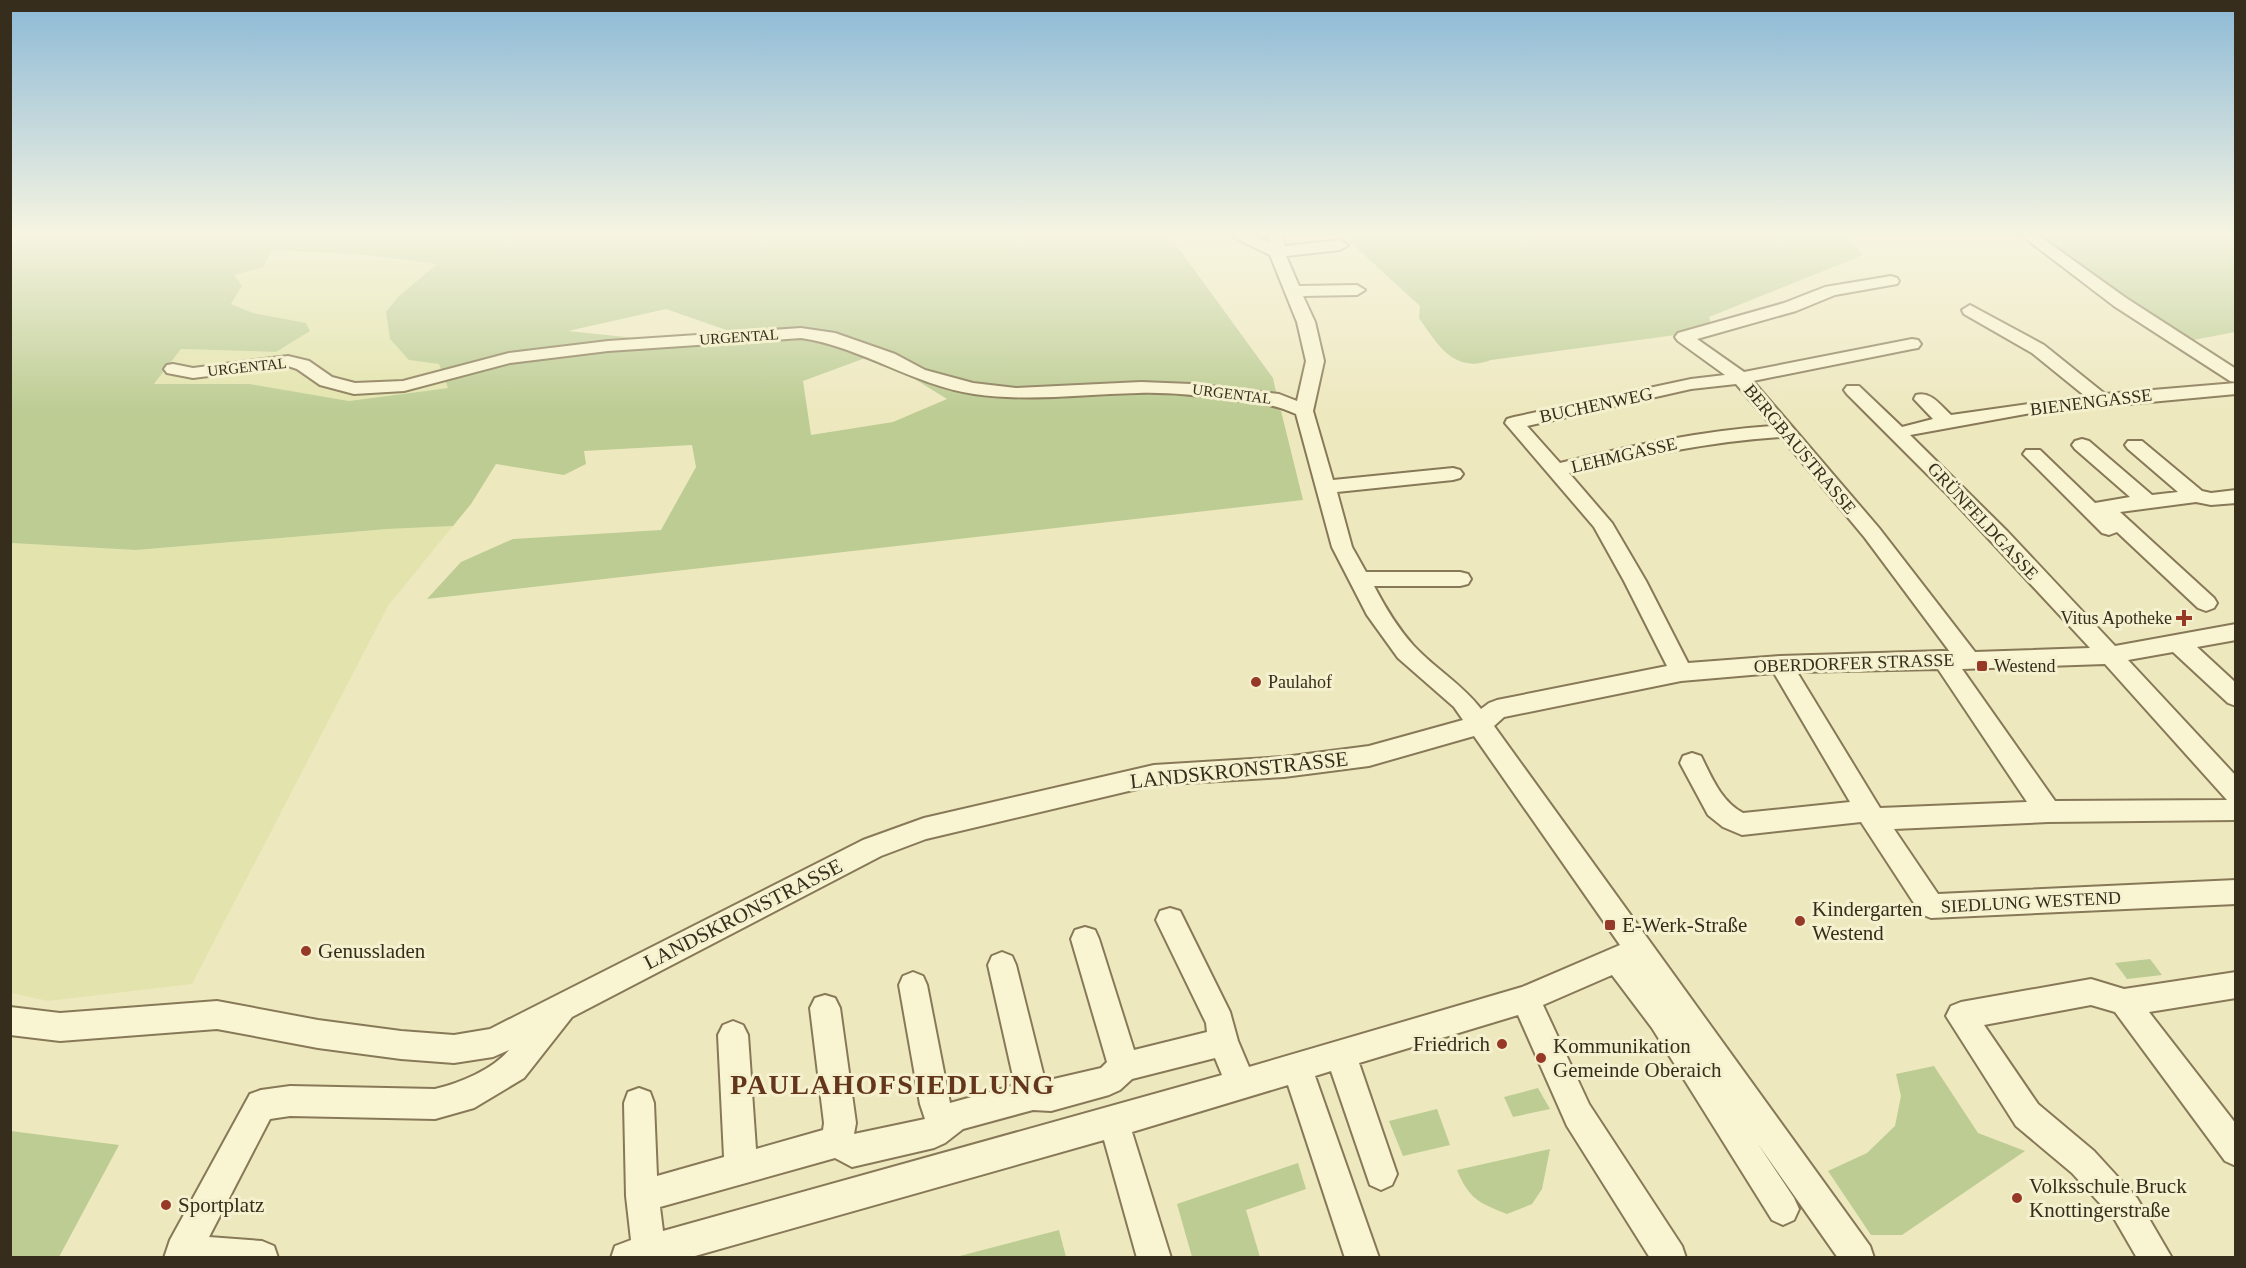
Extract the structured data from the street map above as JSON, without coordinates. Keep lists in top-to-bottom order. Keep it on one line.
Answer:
{"streets":{"street":["URGENTAL","BIENENGASSE","BUCHENWEG","BERGBAUSTRASSE","LEHMGASSE","GRÜNFELDGASSE","OBERDORFER STRASSE","LANDSKRONSTRASSE","SIEDLUNG WESTEND"]},"crossings":[["BUCHENWEG","BERGBAUSTRASSE"],["BUCHENWEG","LEHMGASSE"],["BERGBAUSTRASSE","LEHMGASSE"],["BERGBAUSTRASSE","OBERDORFER STRASSE"],["LEHMGASSE","OBERDORFER STRASSE"],["GRÜNFELDGASSE","OBERDORFER STRASSE"],["OBERDORFER STRASSE","LANDSKRONSTRASSE"],["OBERDORFER STRASSE","SIEDLUNG WESTEND"]],"districts":["PAULAHOFSIEDLUNG"],"places":{"health":["Vitus Apotheke"],"transit":["Westend","E-Werk-Straße"],"other":["Paulahof","Kindergarten Westend","Genussladen","Friedrich","Kommunikation Gemeinde Oberaich","Volksschule Bruck Knottingerstraße","Sportplatz"]}}
